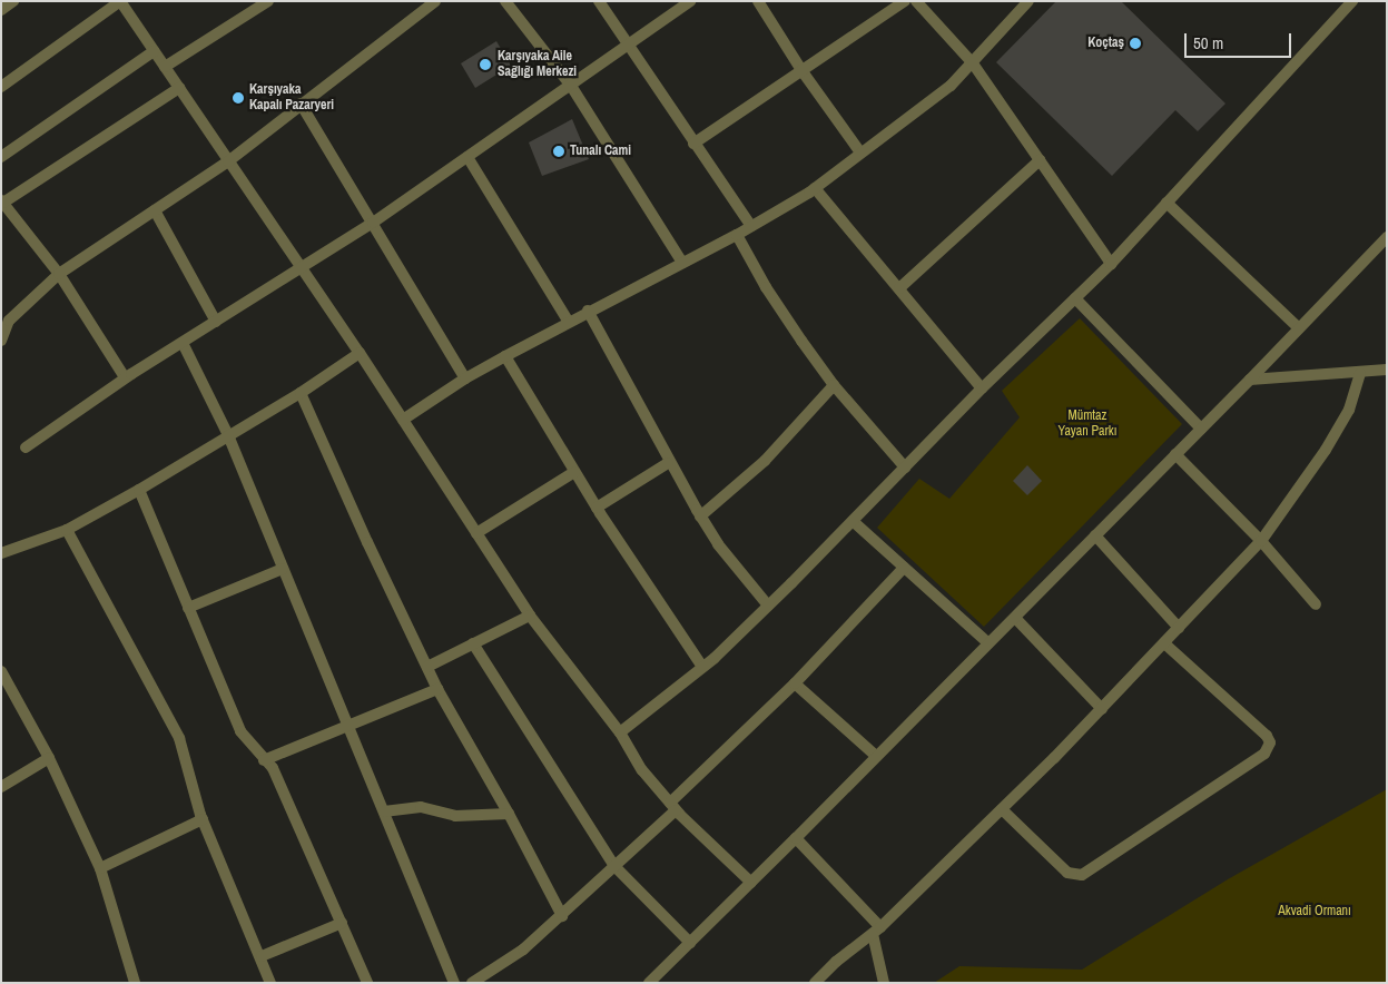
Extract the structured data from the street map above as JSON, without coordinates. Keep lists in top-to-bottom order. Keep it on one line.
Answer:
{"parks":["Mümtaz Yayan Parkı","Akvadi Ormanı"],"places":["Koçtaş","Karşıyaka Aile Sağlığı Merkezi","Karşıyaka Kapalı Pazaryeri","Tunalı Cami"],"scale_bar":"50 m"}
